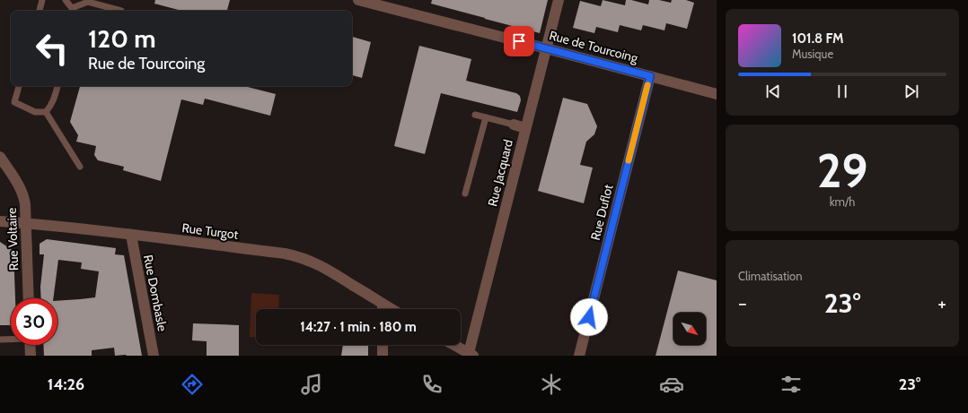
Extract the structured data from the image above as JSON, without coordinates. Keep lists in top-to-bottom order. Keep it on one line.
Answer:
{"streets":{"street":["Rue de Tourcoing","Rue Jacquard","Rue Duflot","Rue Turgot","Rue Voltaire","Rue Dombasle"]},"crossings":[["Rue de Tourcoing","Rue Jacquard"],["Rue de Tourcoing","Rue Duflot"],["Rue Turgot","Rue Voltaire"],["Rue Turgot","Rue Dombasle"]],"north":"bottom right","page":{"turn":["120 m","Rue de Tourcoing"],"song":["101.8 FM","Musique"],"tile":[["29","km/h"],"Climatisation"],"heat":["−","23°","+"],"limit":"30","trip":"14:27 · 1 min · 180 m","tabs":["14:26","23°"]}}
